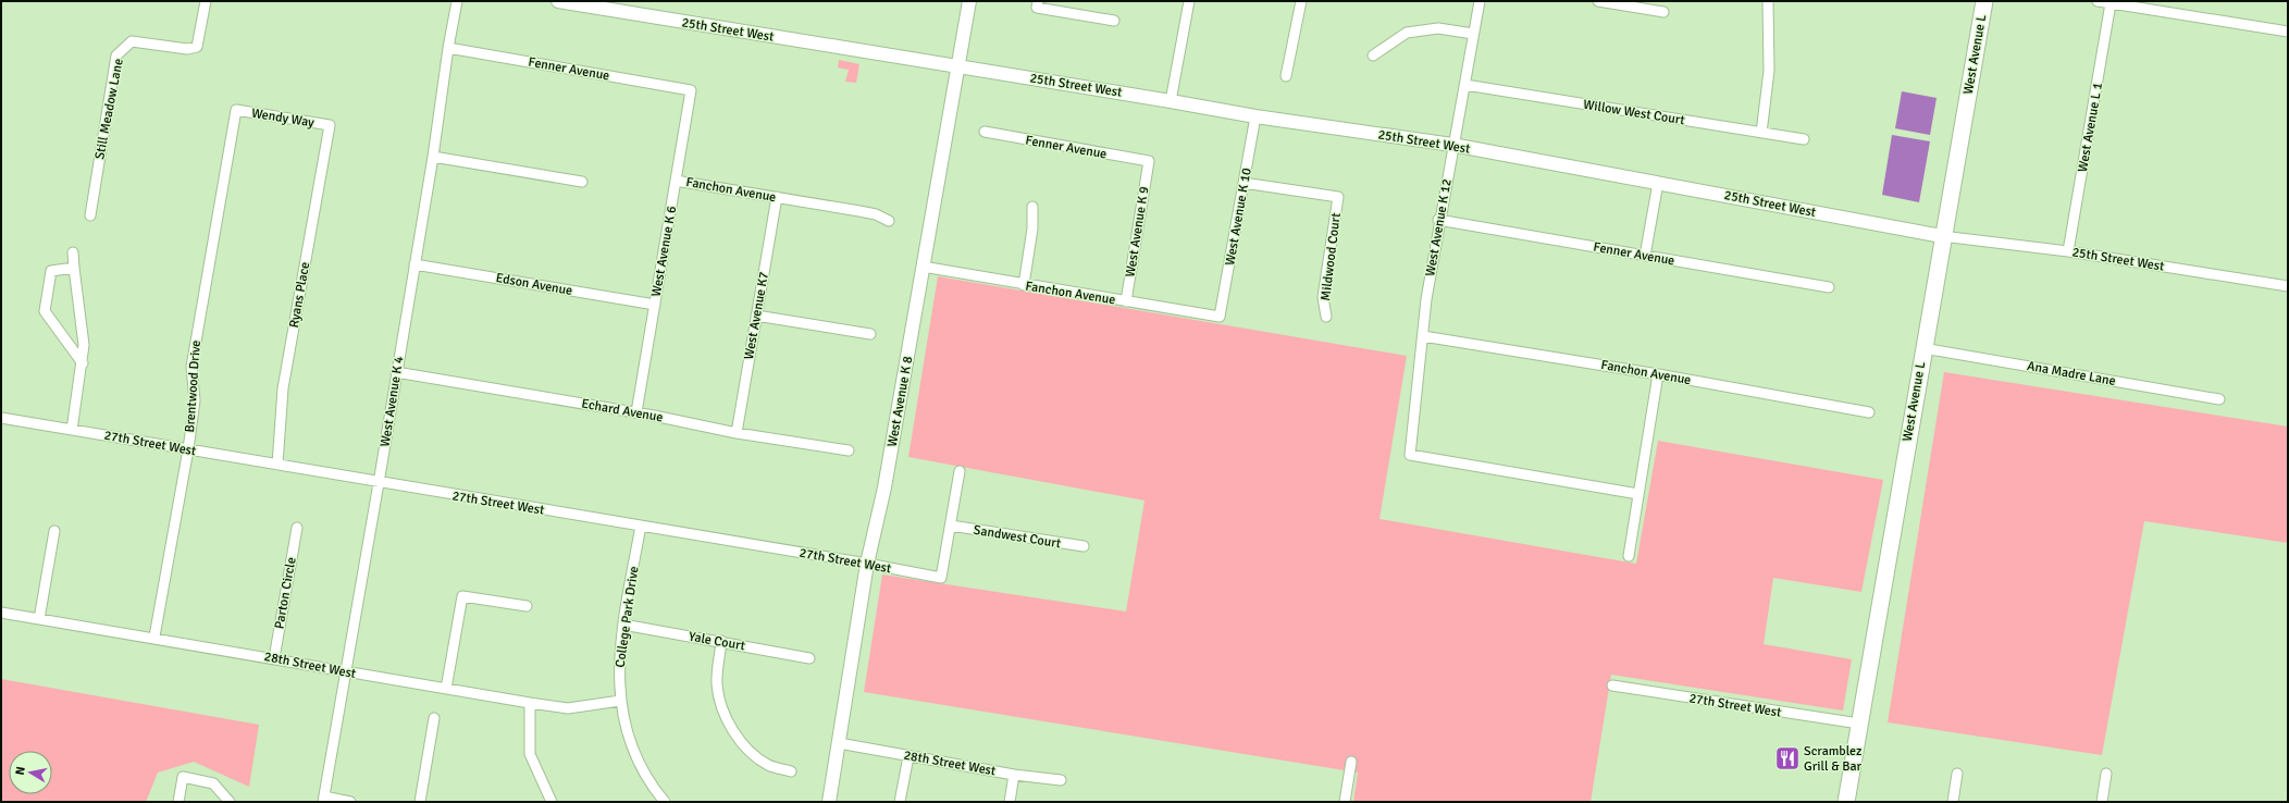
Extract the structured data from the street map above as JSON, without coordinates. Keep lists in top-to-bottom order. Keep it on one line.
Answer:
{"streets":{"main road":["West Avenue L"],"street":["25th Street West","Fenner Avenue","Still Meadow Lane","Willow West Court","Wendy Way","West Avenue L 1","Fanchon Avenue","West Avenue K 10","West Avenue K 12","West Avenue K 9","West Avenue K 6","Mildwood Court","Edson Avenue","Ryans Place","West Avenue K7","Ana Madre Lane","Brentwood Drive","West Avenue K 4","West Avenue K 8","Echard Avenue","27th Street West","Sandwest Court","Parton Circle","College Park Drive","Yale Court","28th Street West"]},"crossings":[["25th Street West","West Avenue L"],["25th Street West","West Avenue L 1"],["25th Street West","West Avenue K 10"],["25th Street West","West Avenue K 12"],["25th Street West","West Avenue K 8"],["West Avenue L","Ana Madre Lane"],["West Avenue L","27th Street West"],["Fenner Avenue","West Avenue K 12"],["Fenner Avenue","West Avenue K 9"],["Fenner Avenue","West Avenue K 6"],["Fenner Avenue","West Avenue K 4"],["Willow West Court","West Avenue K 12"],["Wendy Way","Ryans Place"],["Wendy Way","Brentwood Drive"],["Fanchon Avenue","West Avenue K 10"],["Fanchon Avenue","West Avenue K 12"],["Fanchon Avenue","West Avenue K 9"],["Fanchon Avenue","West Avenue K 6"],["Fanchon Avenue","West Avenue K7"],["Fanchon Avenue","West Avenue K 8"],["West Avenue K 10","Mildwood Court"],["West Avenue K 6","Edson Avenue"],["West Avenue K 6","Echard Avenue"],["Edson Avenue","West Avenue K 4"],["Ryans Place","27th Street West"],["West Avenue K7","Echard Avenue"],["Brentwood Drive","27th Street West"],["Brentwood Drive","28th Street West"],["West Avenue K 4","Echard Avenue"],["West Avenue K 4","27th Street West"],["West Avenue K 4","28th Street West"],["West Avenue K 8","27th Street West"],["West Avenue K 8","28th Street West"],["27th Street West","Sandwest Court"],["27th Street West","College Park Drive"],["Parton Circle","28th Street West"],["College Park Drive","Yale Court"],["College Park Drive","28th Street West"]],"places":{"restaurant":["Scramblez Grill & Bar"]},"north":"left"}
